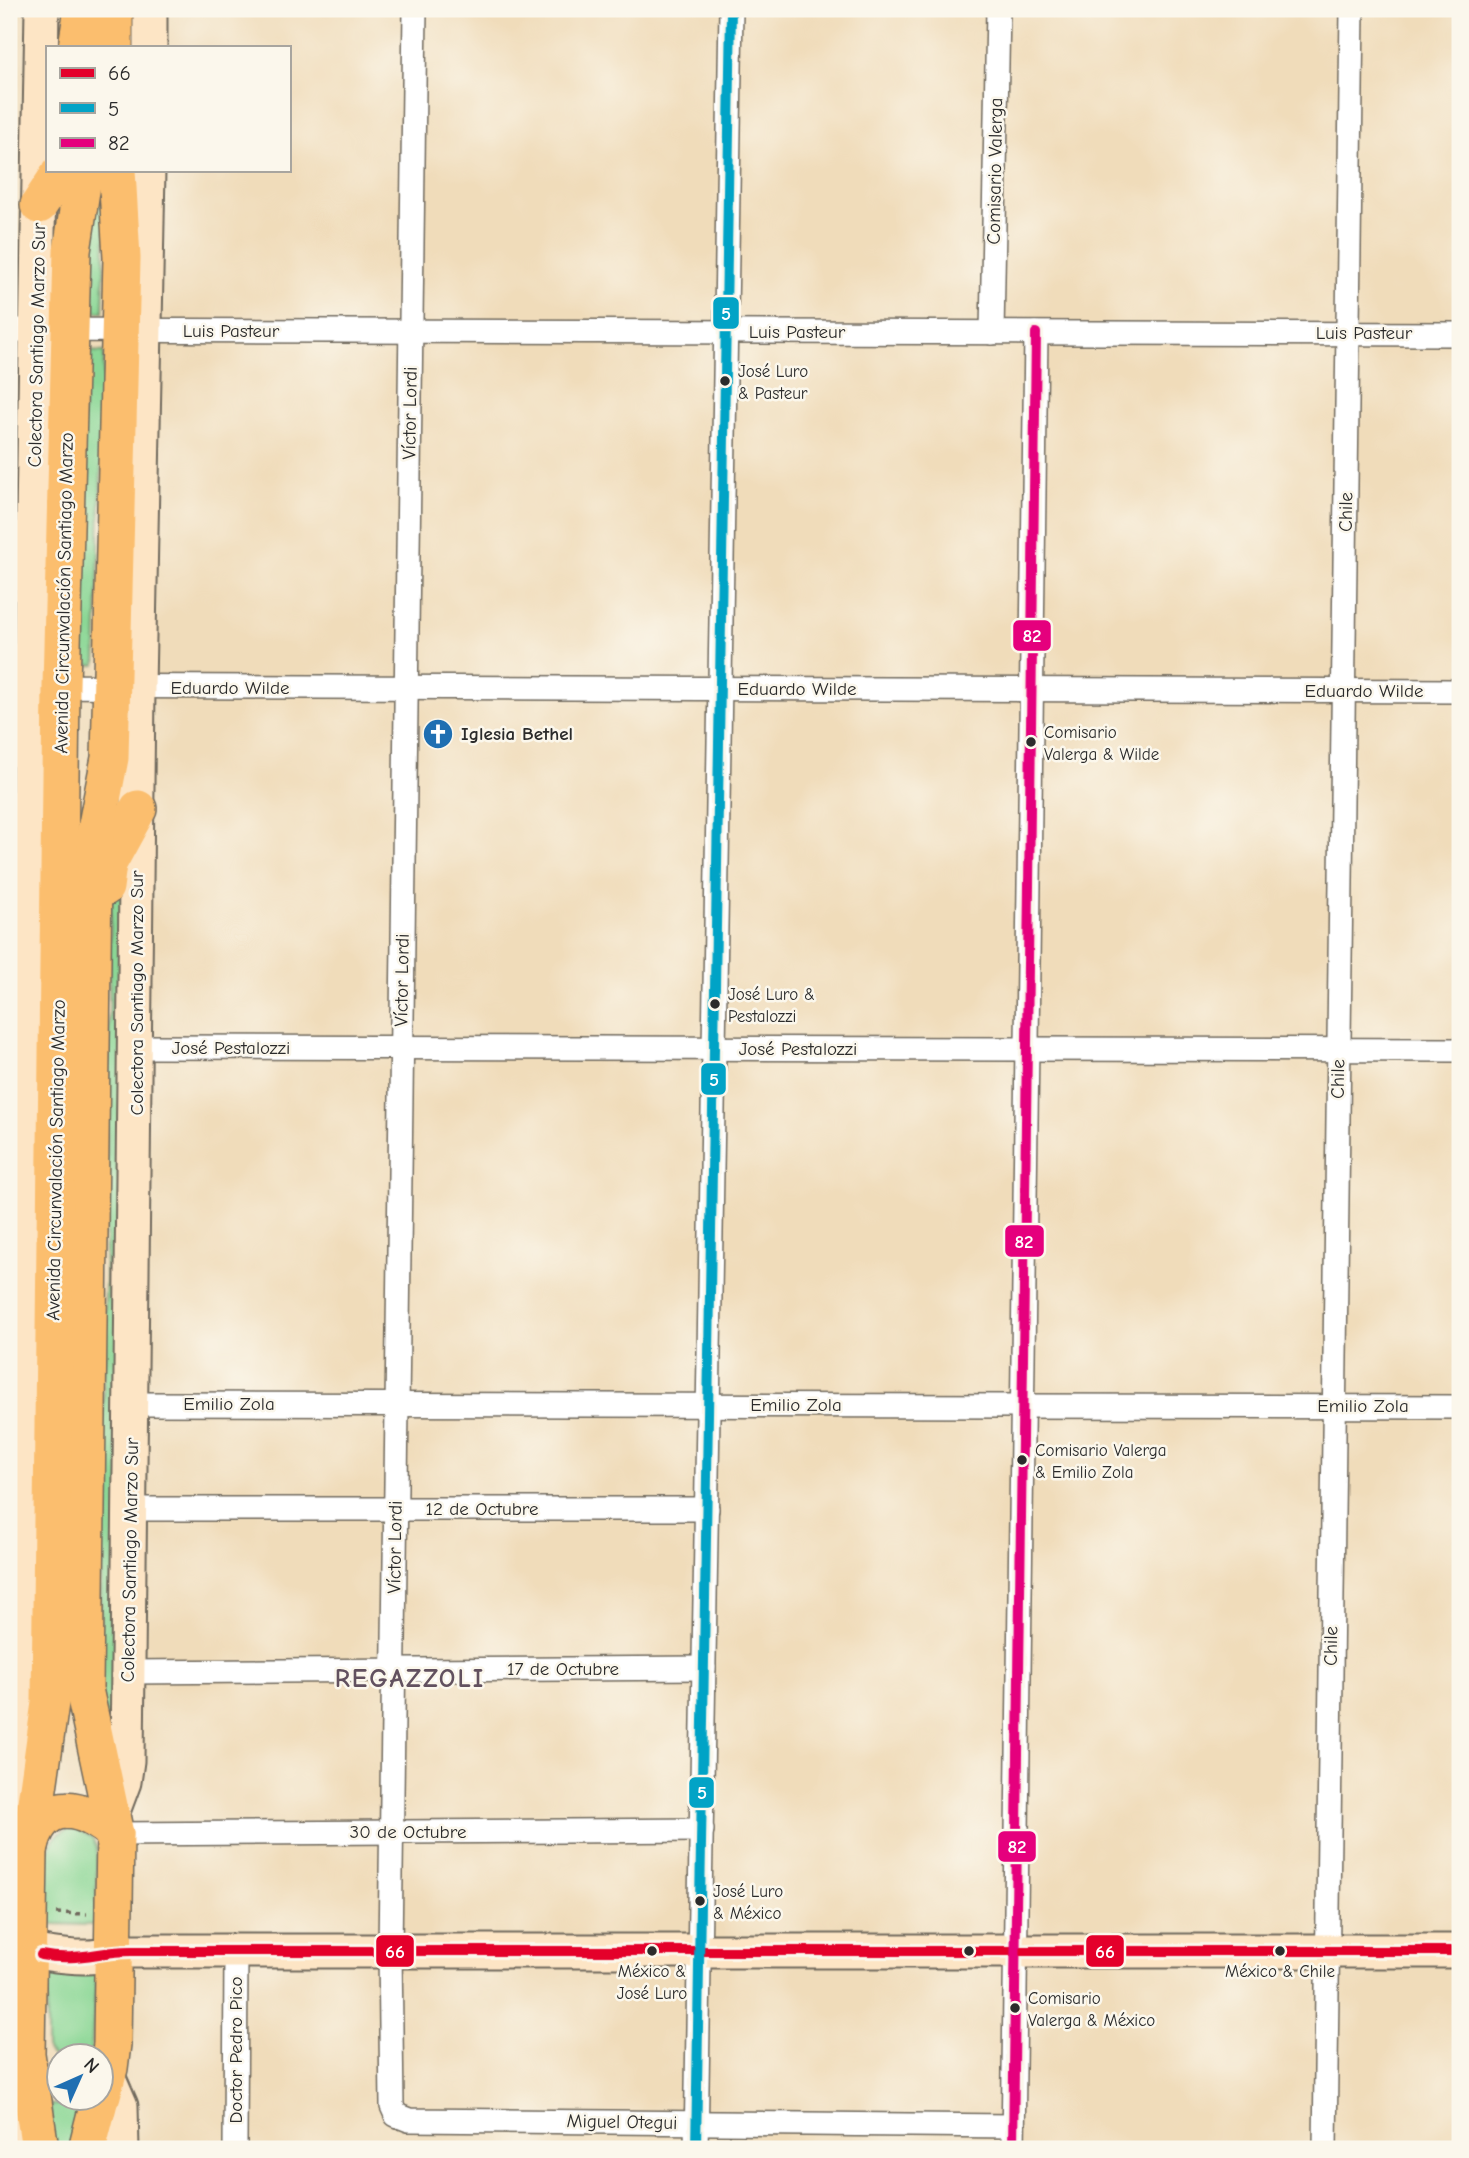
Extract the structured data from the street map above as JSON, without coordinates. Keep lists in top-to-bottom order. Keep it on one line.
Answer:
{"streets":{"main road":["Avenida Circunvalación Santiago Marzo"],"street":["Comisario Valerga","Luis Pasteur","Colectora Santiago Marzo Sur","Víctor Lordi","Chile","Eduardo Wilde","José Pestalozzi","Emilio Zola","12 de Octubre","17 de Octubre","30 de Octubre","Doctor Pedro Pico","Miguel Otegui"]},"crossings":[["Comisario Valerga","Luis Pasteur"],["Luis Pasteur","Colectora Santiago Marzo Sur"],["Luis Pasteur","Víctor Lordi"],["Luis Pasteur","Chile"],["Luis Pasteur","Avenida Circunvalación Santiago Marzo"],["Colectora Santiago Marzo Sur","Avenida Circunvalación Santiago Marzo"],["Colectora Santiago Marzo Sur","Eduardo Wilde"],["Colectora Santiago Marzo Sur","José Pestalozzi"],["Colectora Santiago Marzo Sur","Emilio Zola"],["Colectora Santiago Marzo Sur","12 de Octubre"],["Colectora Santiago Marzo Sur","17 de Octubre"],["Colectora Santiago Marzo Sur","30 de Octubre"],["Víctor Lordi","Eduardo Wilde"],["Víctor Lordi","José Pestalozzi"],["Víctor Lordi","Emilio Zola"],["Víctor Lordi","12 de Octubre"],["Víctor Lordi","17 de Octubre"],["Víctor Lordi","30 de Octubre"],["Víctor Lordi","Miguel Otegui"],["Chile","Eduardo Wilde"],["Chile","José Pestalozzi"],["Chile","Emilio Zola"],["Avenida Circunvalación Santiago Marzo","Eduardo Wilde"],["Avenida Circunvalación Santiago Marzo","30 de Octubre"]],"districts":["REGAZZOLI"],"places":{"other":["José Luro & Pasteur","Comisario Valerga & Wilde","José Luro & Pestalozzi","Comisario Valerga & Emilio Zola","José Luro & México","México & José Luro","México & Chile","Comisario Valerga & México"],"church":["Iglesia Bethel"]},"lines":["transit line 5","transit line 82","transit line 66"],"legend":["66","5","82"],"north":"top right"}
